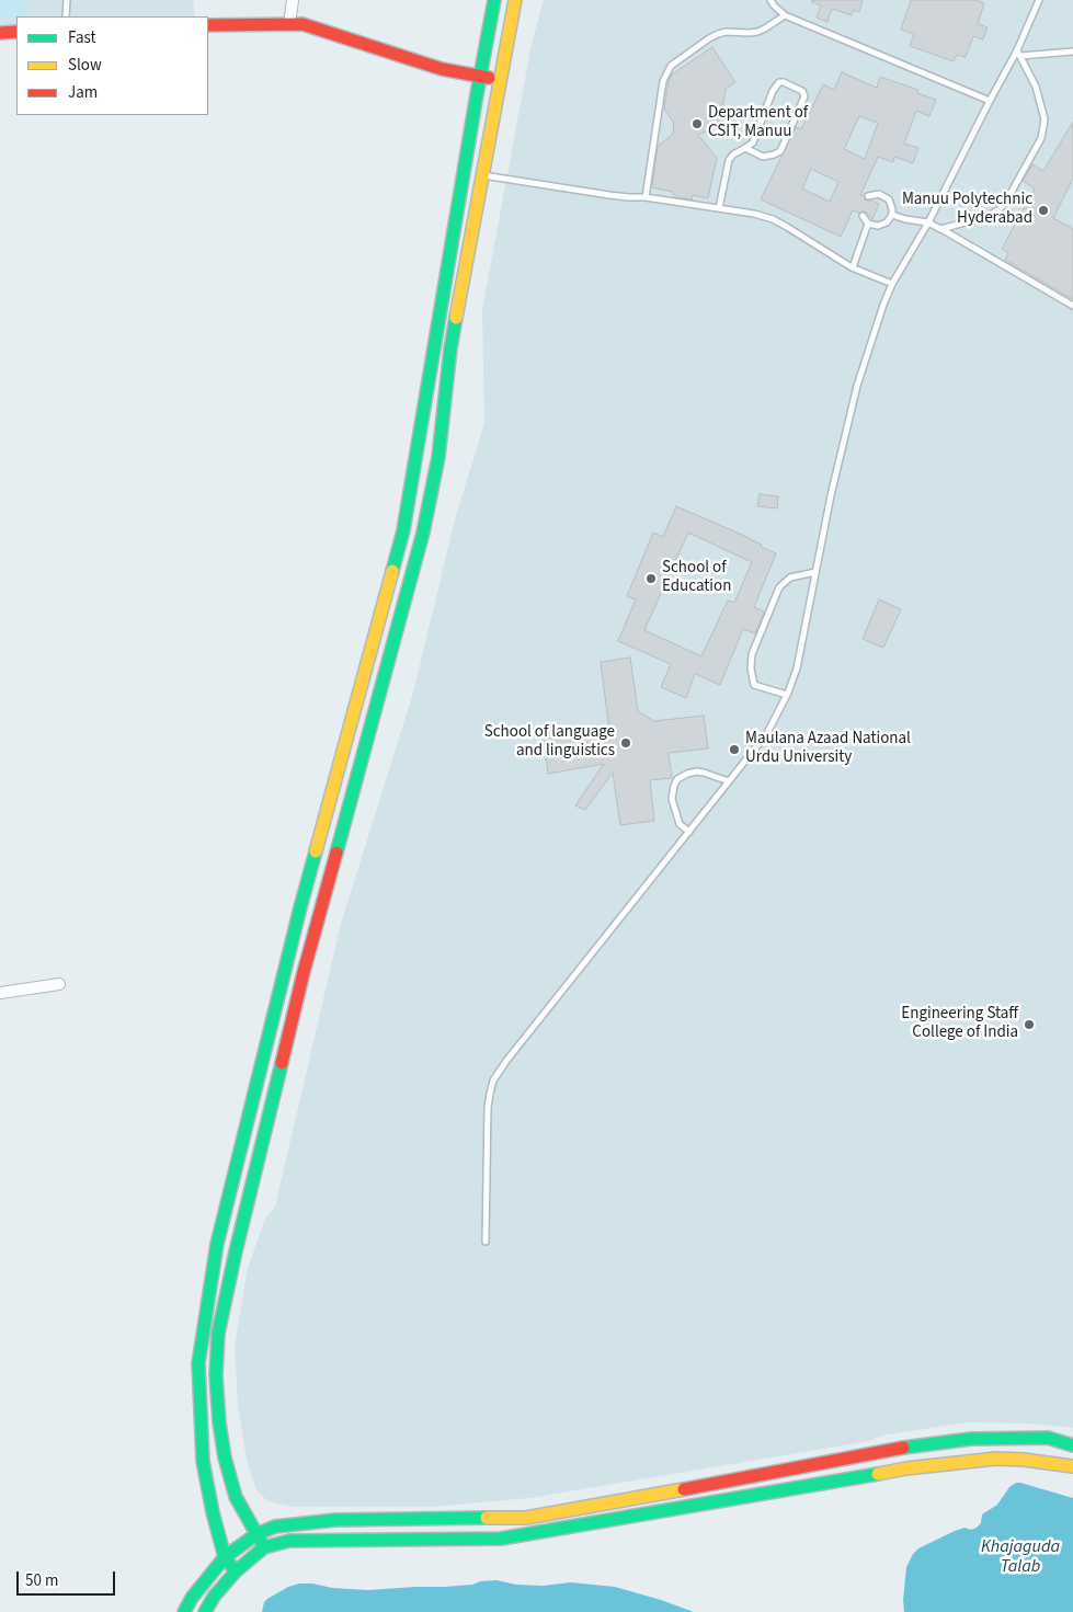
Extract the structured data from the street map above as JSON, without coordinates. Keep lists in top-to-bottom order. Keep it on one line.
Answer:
{"water":["Khajaguda Talab"],"places":["Department of CSIT, Manuu","Manuu Polytechnic Hyderabad","School of Education","School of language and linguistics","Maulana Azaad National Urdu University","Engineering Staff College of India"],"legend":["Fast","Slow","Jam"],"scale_bar":"50 m"}
